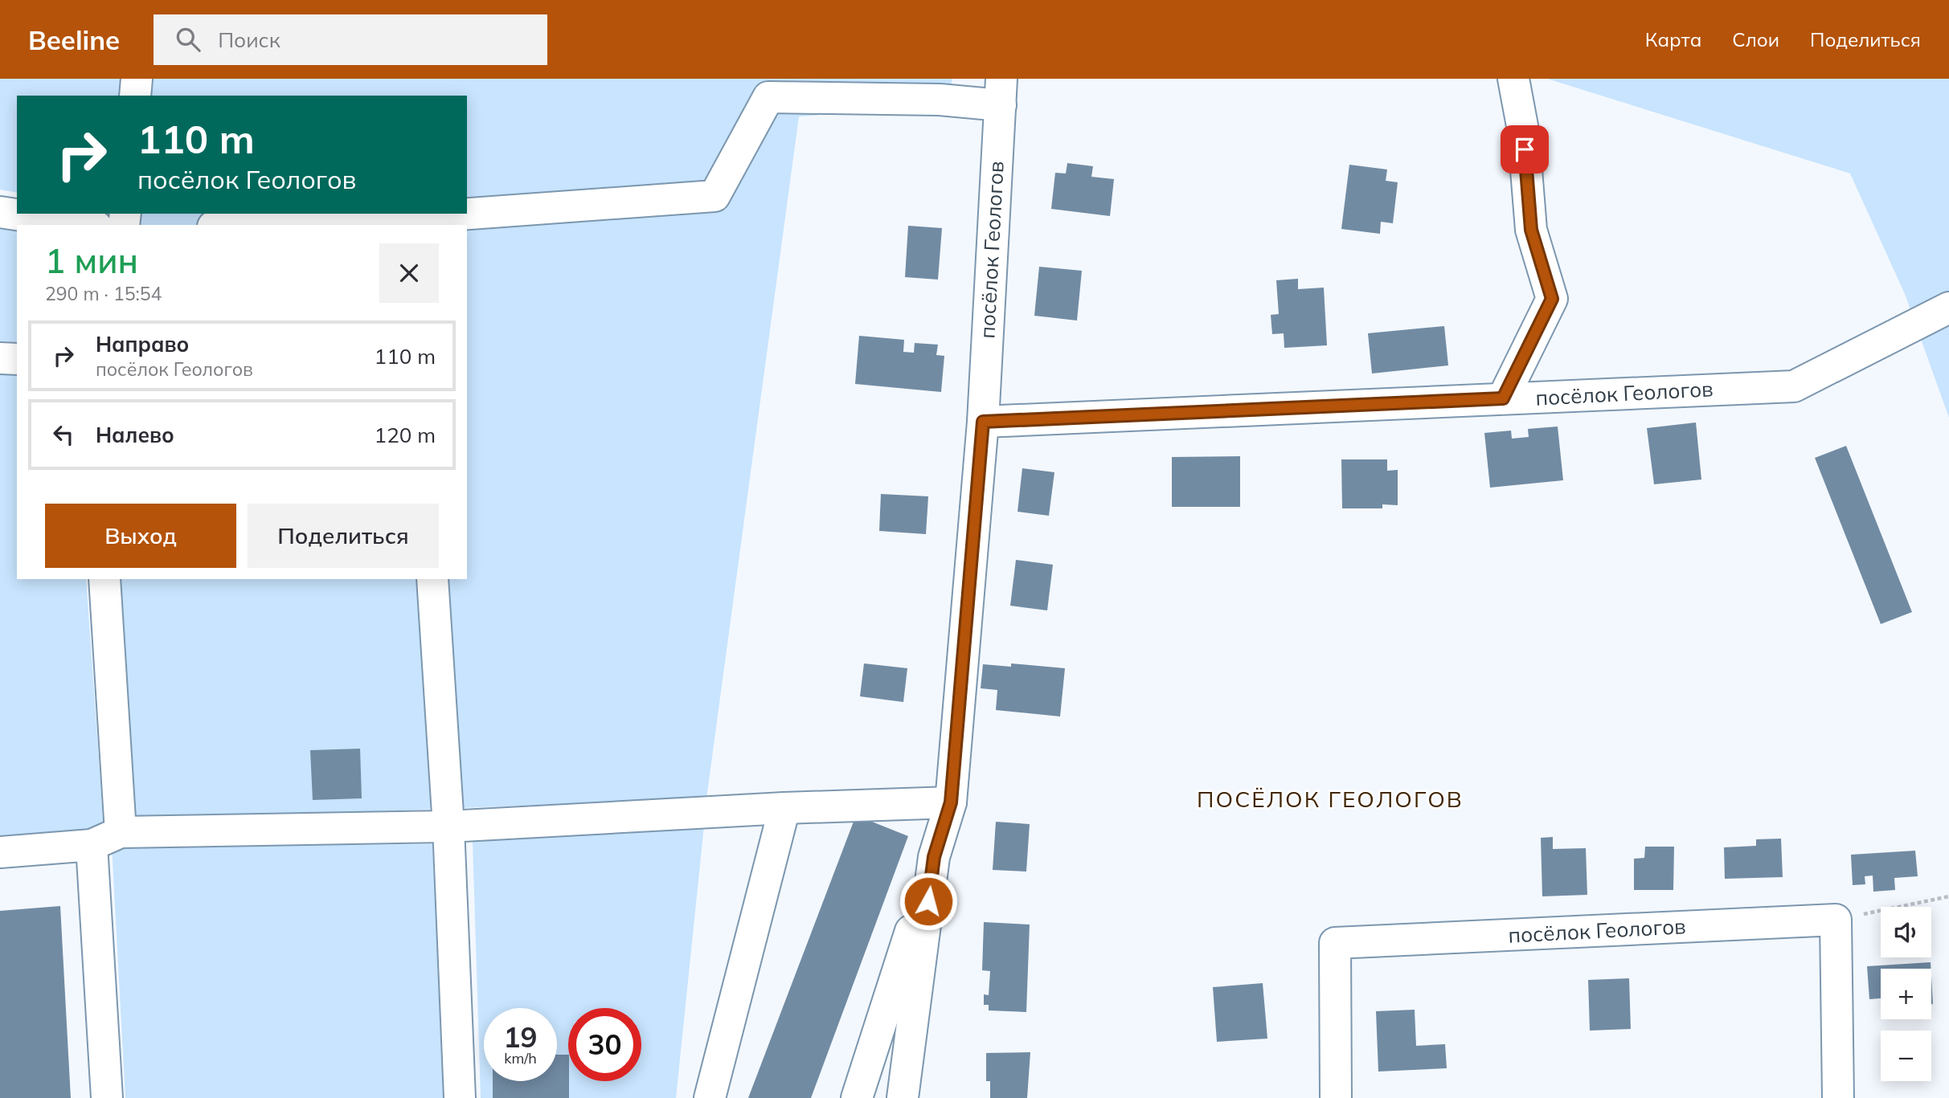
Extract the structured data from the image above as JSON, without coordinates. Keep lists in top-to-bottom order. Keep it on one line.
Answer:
{"streets":{"street":["посёлок Геологов"]},"districts":["ПОСЁЛОК ГЕОЛОГОВ"],"page":{"header":"Beeline","search":"Поиск","nav":["Карта","Слои","Поделиться"],"turn":["110 m","посёлок Геологов"],"heading":["1 мин","290 m · 15:54"],"list":[{"name":"Направо","note":"посёлок Геологов","value":"110 m"},{"name":"Налево","value":"120 m"}],"buttons":["Выход","Поделиться"],"map_buttons":["+","−"],"speed":"19 km/h","limit":"30"}}
